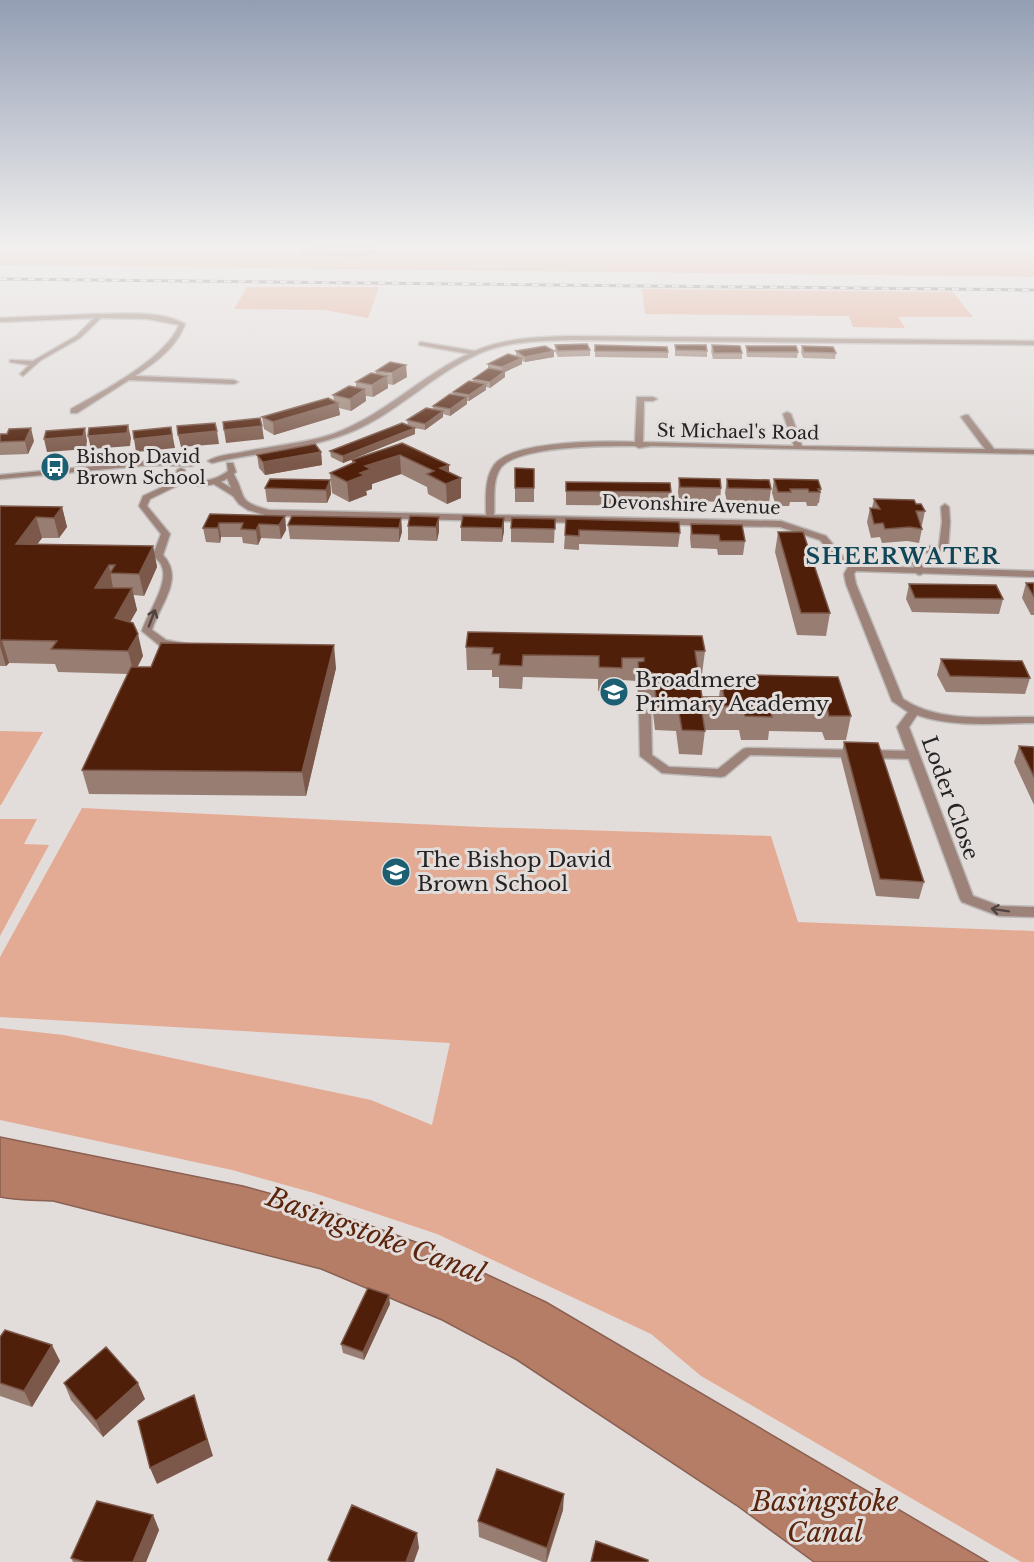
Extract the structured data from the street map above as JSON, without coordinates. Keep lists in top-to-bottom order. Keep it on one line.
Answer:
{"streets":{"street":["St Michael's Road","Devonshire Avenue","Loder Close"]},"crossings":[["St Michael's Road","Devonshire Avenue"]],"one_way":["Loder Close"],"districts":["SHEERWATER"],"water":["Basingstoke Canal"],"places":{"bus stop":["Bishop David Brown School"],"school or university":["Broadmere Primary Academy","The Bishop David Brown School"]}}
